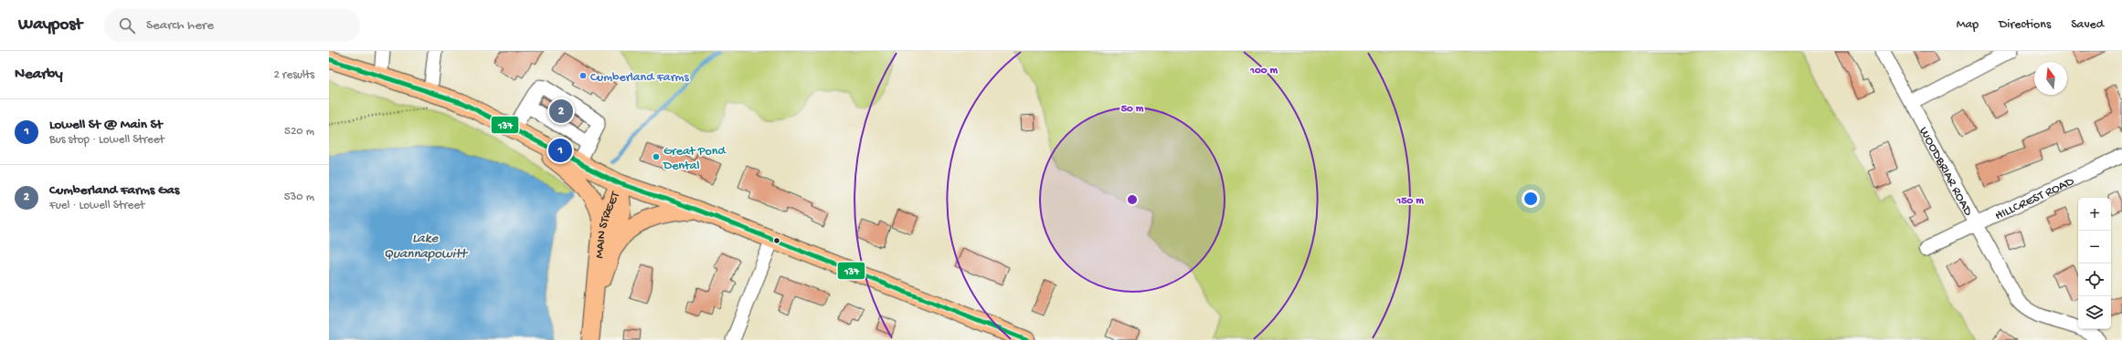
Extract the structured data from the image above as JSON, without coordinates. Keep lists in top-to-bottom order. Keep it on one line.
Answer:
{"streets":{"main road":["MAIN STREET"],"street":["WOODBRIAR ROAD","HILLCREST ROAD"]},"crossings":[["WOODBRIAR ROAD","HILLCREST ROAD"]],"water":["Lake Quannapowitt"],"places":["Cumberland Farms","Great Pond Dental"],"lines":["transit line 137"],"north":"top","page":{"header":"Waypost","search":"Search here","nav":["Map","Directions","Saved"],"heading":["Nearby","2 results"],"pins":["2","1"],"list":[{"mark":"1","name":"Lowell St @ Main St","note":"Bus stop · Lowell Street","value":"520 m"},{"mark":"2","name":"Cumberland Farms Gas","note":"Fuel · Lowell Street","value":"530 m"}],"map_buttons":["+","−"]},"rings":["100 m","50 m","150 m"]}
